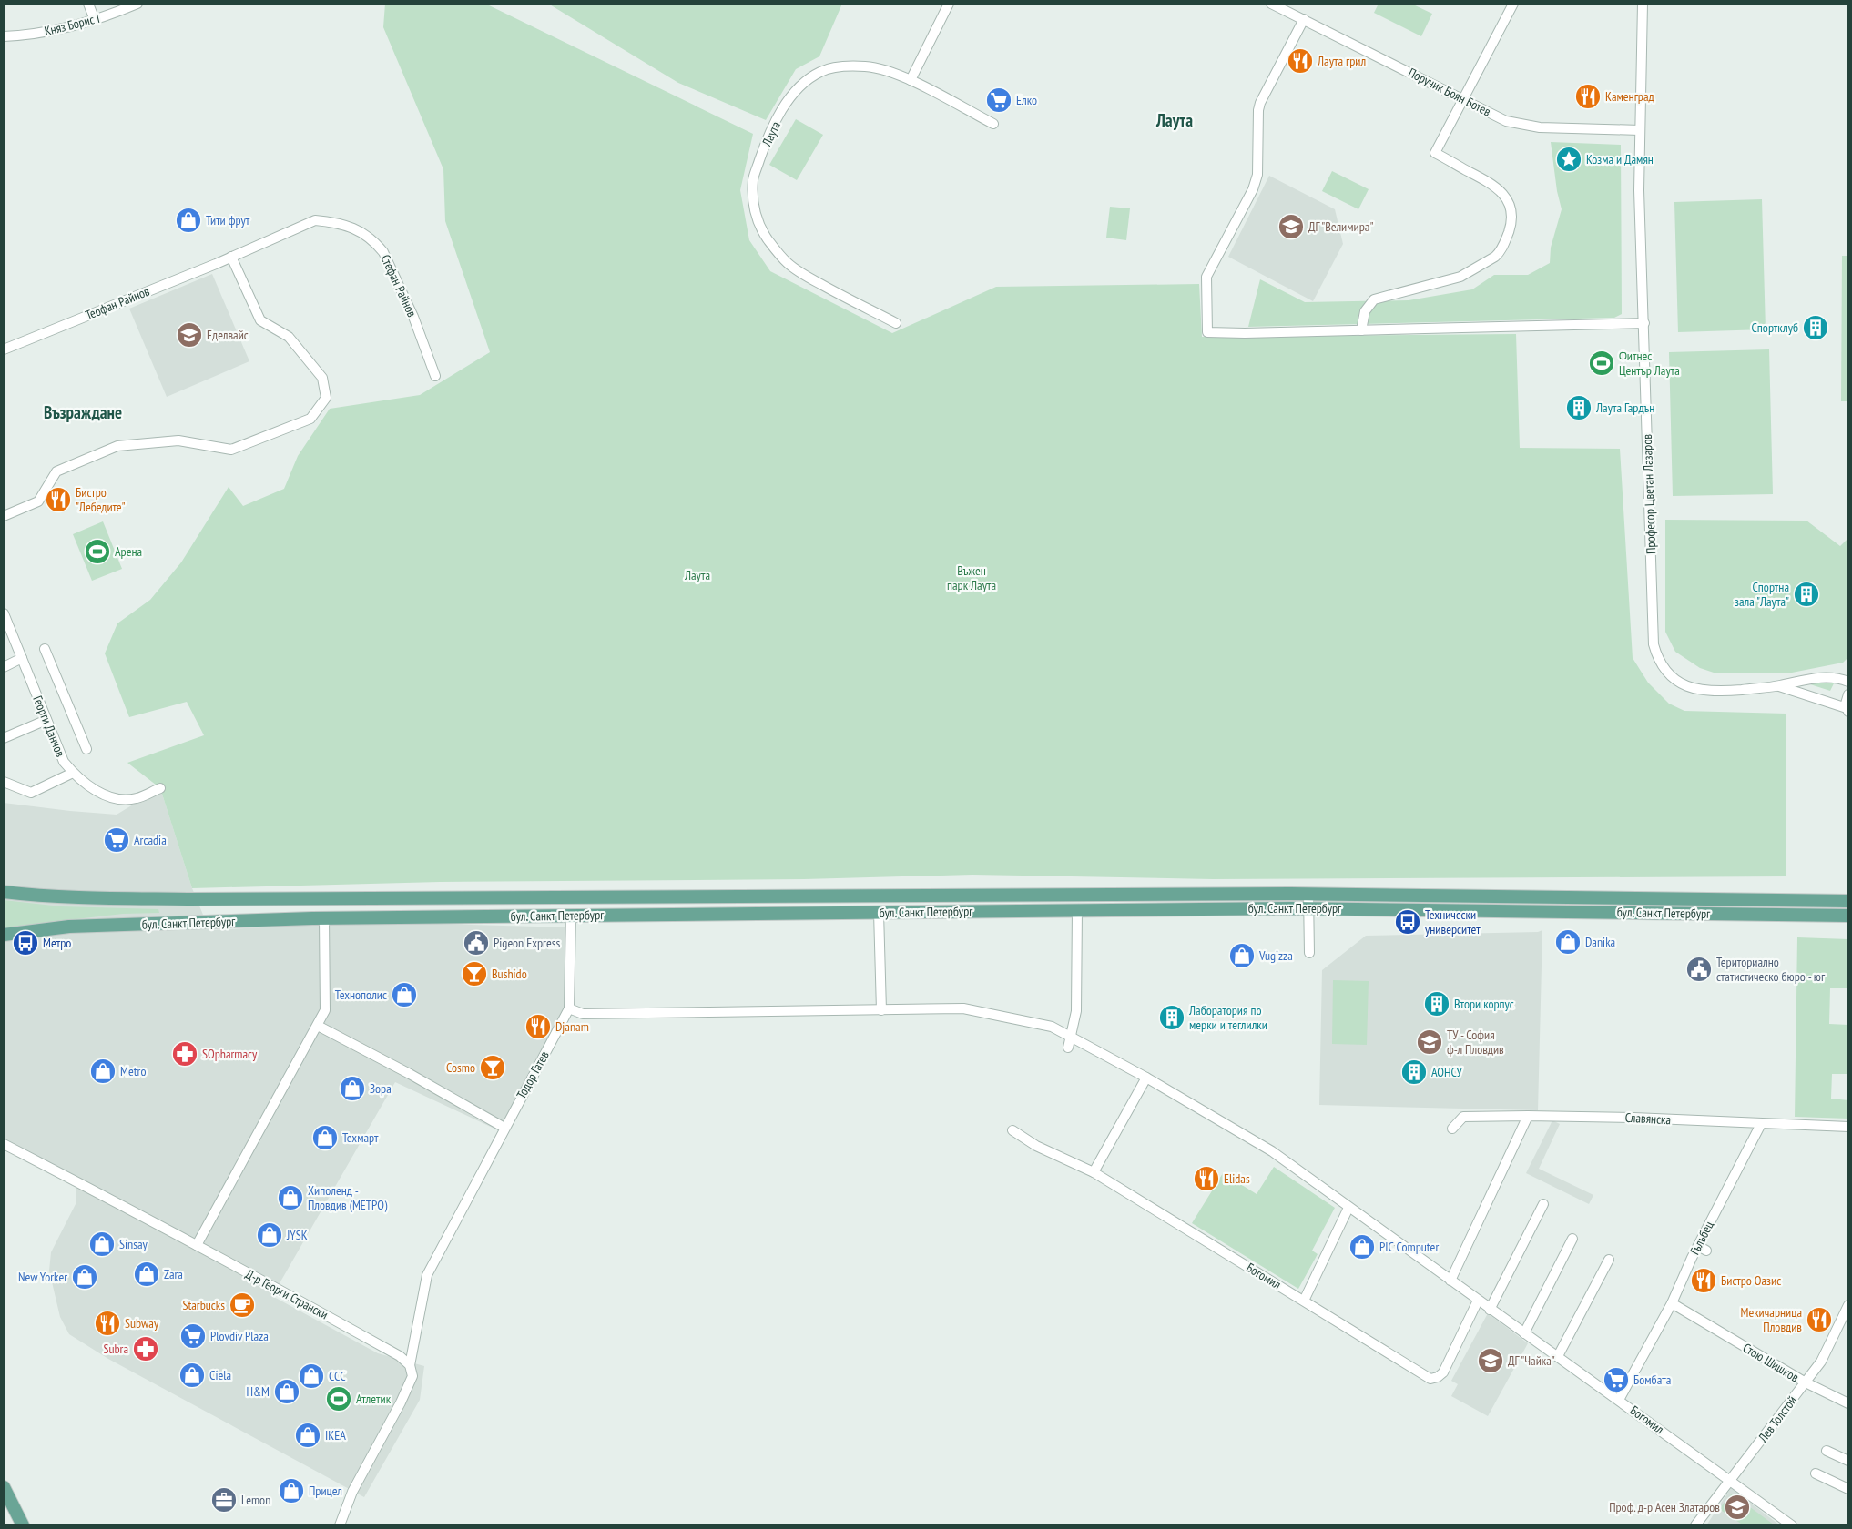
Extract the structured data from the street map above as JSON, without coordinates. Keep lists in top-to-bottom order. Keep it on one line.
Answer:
{"streets":{"main road":["бул. Санкт Петербург"],"street":["Княз Борис I","Поручик Боян Ботев","Лаута","Стефан Райнов","Теофан Райнов","Професор Цветан Лазаров","Георги Данчов","Тодор Гатев","Славянска","Гълъбец","Богомил","Д-р Георги Странски","Стою Шишков","Лев Толстой"]},"crossings":[["Поручик Боян Ботев","Професор Цветан Лазаров"],["Стефан Райнов","Теофан Райнов"],["бул. Санкт Петербург","Тодор Гатев"],["Тодор Гатев","Богомил"],["Тодор Гатев","Д-р Георги Странски"],["Славянска","Гълъбец"],["Гълъбец","Богомил"],["Гълъбец","Стою Шишков"],["Богомил","Лев Толстой"],["Стою Шишков","Лев Толстой"]],"districts":["Лаута","Възраждане"],"parks":["Въжен парк Лаута","Лаута"],"places":{"restaurant":["Лаута грил","Каменград","Бистро \"Лебедите\"","Djanam","Elidas","Бистро Оазис","Мекичарница Пловдив","Subway"],"supermarket":["Елко","Arcadia","Plovdiv Plaza","Бомбата"],"place":["Козма и Дамян"],"shop":["Тити фрут","Danika","Vugizza","Технополис","Metro","Зора","Техмарт","Хиполенд - Пловдив (МЕТРО)","JYSK","Sinsay","PIC Computer","Zara","New Yorker","Ciela","CCC","H&M","IKEA","Прицел"],"school or university":["ДГ \"Велимира\"","Еделвайс","ТУ - София ф-л Пловдив","ДГ \"Чайка\"","Проф. д-р Асен Златаров"],"building":["Спортклуб","Лаута Гардън","Спортна зала \"Лаута\"","Втори корпус","Лаборатория по мерки и теглилки","АОНСУ"],"sports":["Фитнес Център Лаута","Арена","Атлетик"],"bus stop":["Технически университет","Метро"],"public building":["Pigeon Express","Териториално статистическо бюро - юг"],"bar":["Bushido","Cosmo"],"pharmacy":["SOpharmacy","Subra"],"cafe":["Starbucks"],"office":["Lemon"]}}
